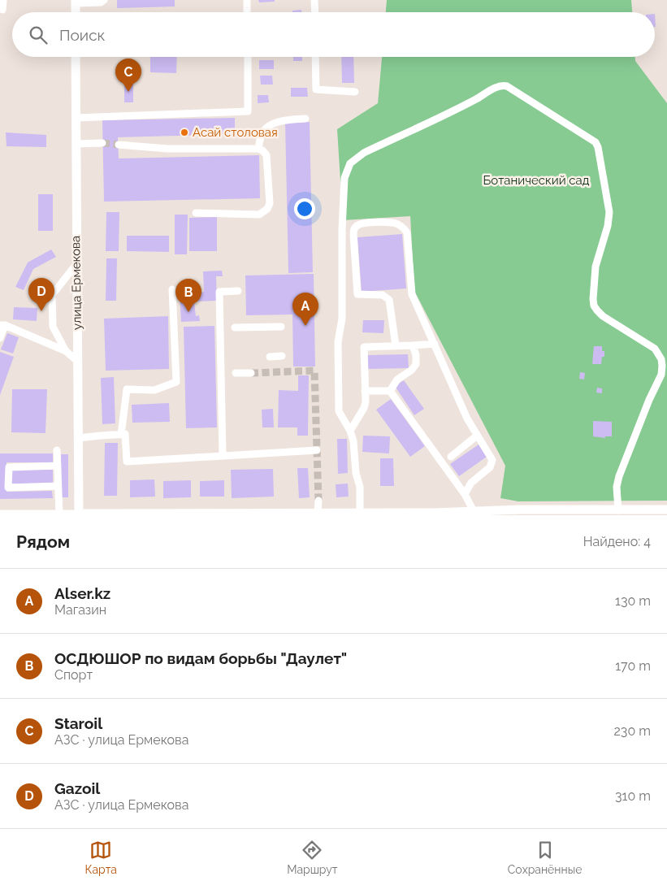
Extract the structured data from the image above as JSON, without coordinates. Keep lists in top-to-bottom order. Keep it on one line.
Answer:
{"streets":{"main road":["улица Ермекова"]},"parks":["Ботанический сад"],"places":["Асай столовая"],"page":{"search":"Поиск","pins":["C","D","B","A"],"heading":["Рядом","Найдено: 4"],"list":[{"mark":"A","name":"Alser.kz","note":"Магазин","value":"130 m"},{"mark":"B","name":"ОСДЮШОР по видам борьбы \"Даулет\"","note":"Спорт","value":"170 m"},{"mark":"C","name":"Staroil","note":"АЗС · улица Ермекова","value":"230 m"},{"mark":"D","name":"Gazoil","note":"АЗС · улица Ермекова","value":"310 m"}],"nav":["Карта","Маршрут","Сохранённые"]}}
